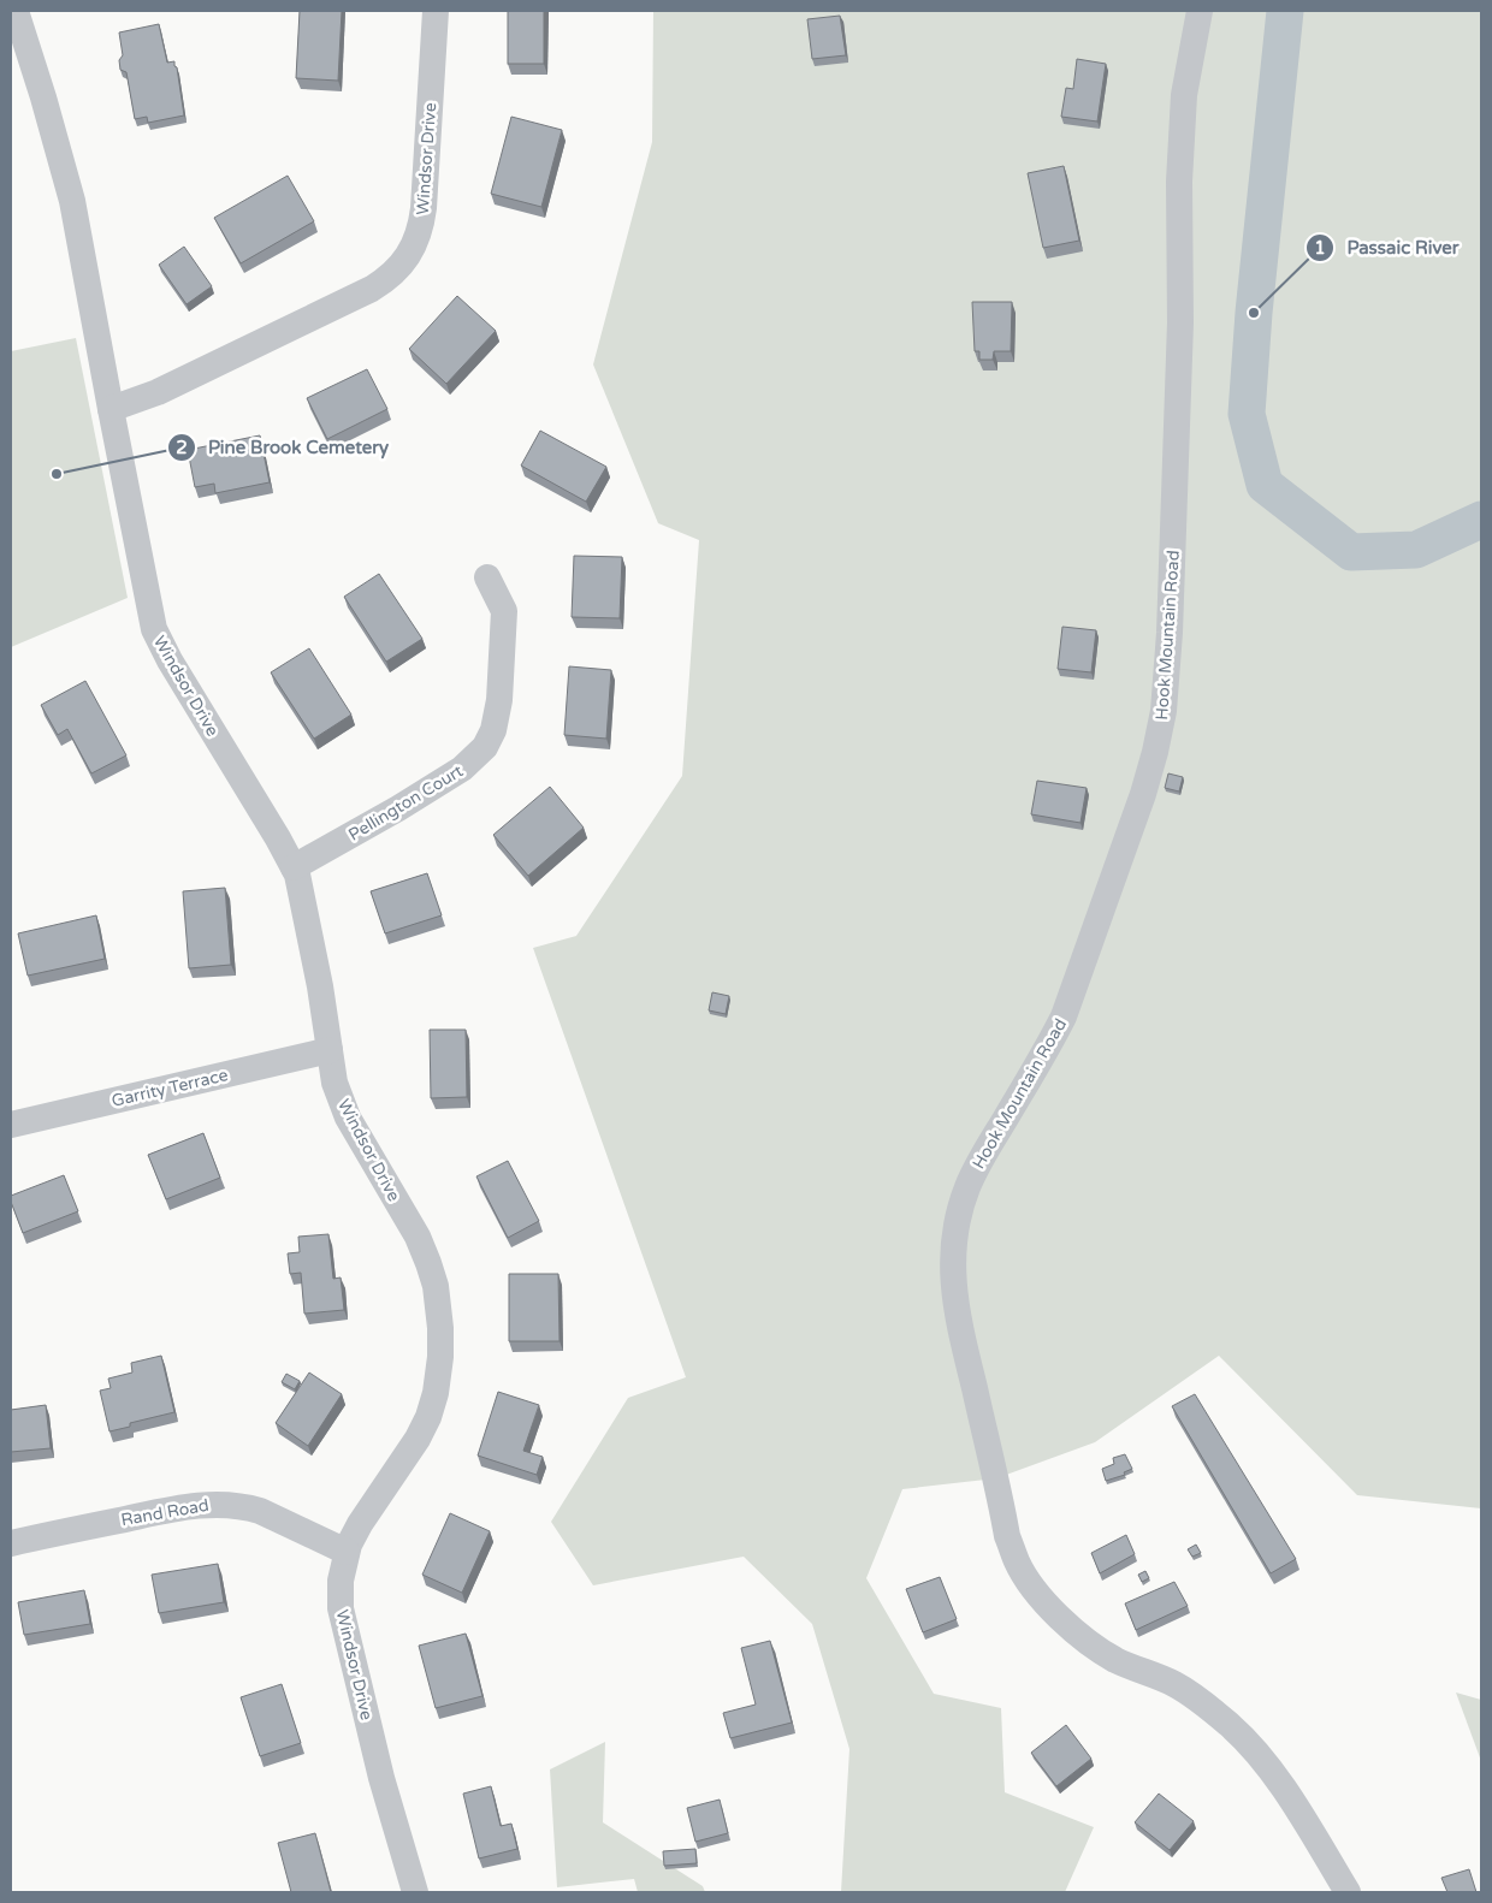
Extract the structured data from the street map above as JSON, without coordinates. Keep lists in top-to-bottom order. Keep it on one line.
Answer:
{"streets":{"street":["Windsor Drive","Hook Mountain Road","Pellington Court","Garrity Terrace","Rand Road"]},"crossings":[["Windsor Drive","Pellington Court"],["Windsor Drive","Garrity Terrace"],["Windsor Drive","Rand Road"]],"places":["Passaic River","Pine Brook Cemetery"]}
